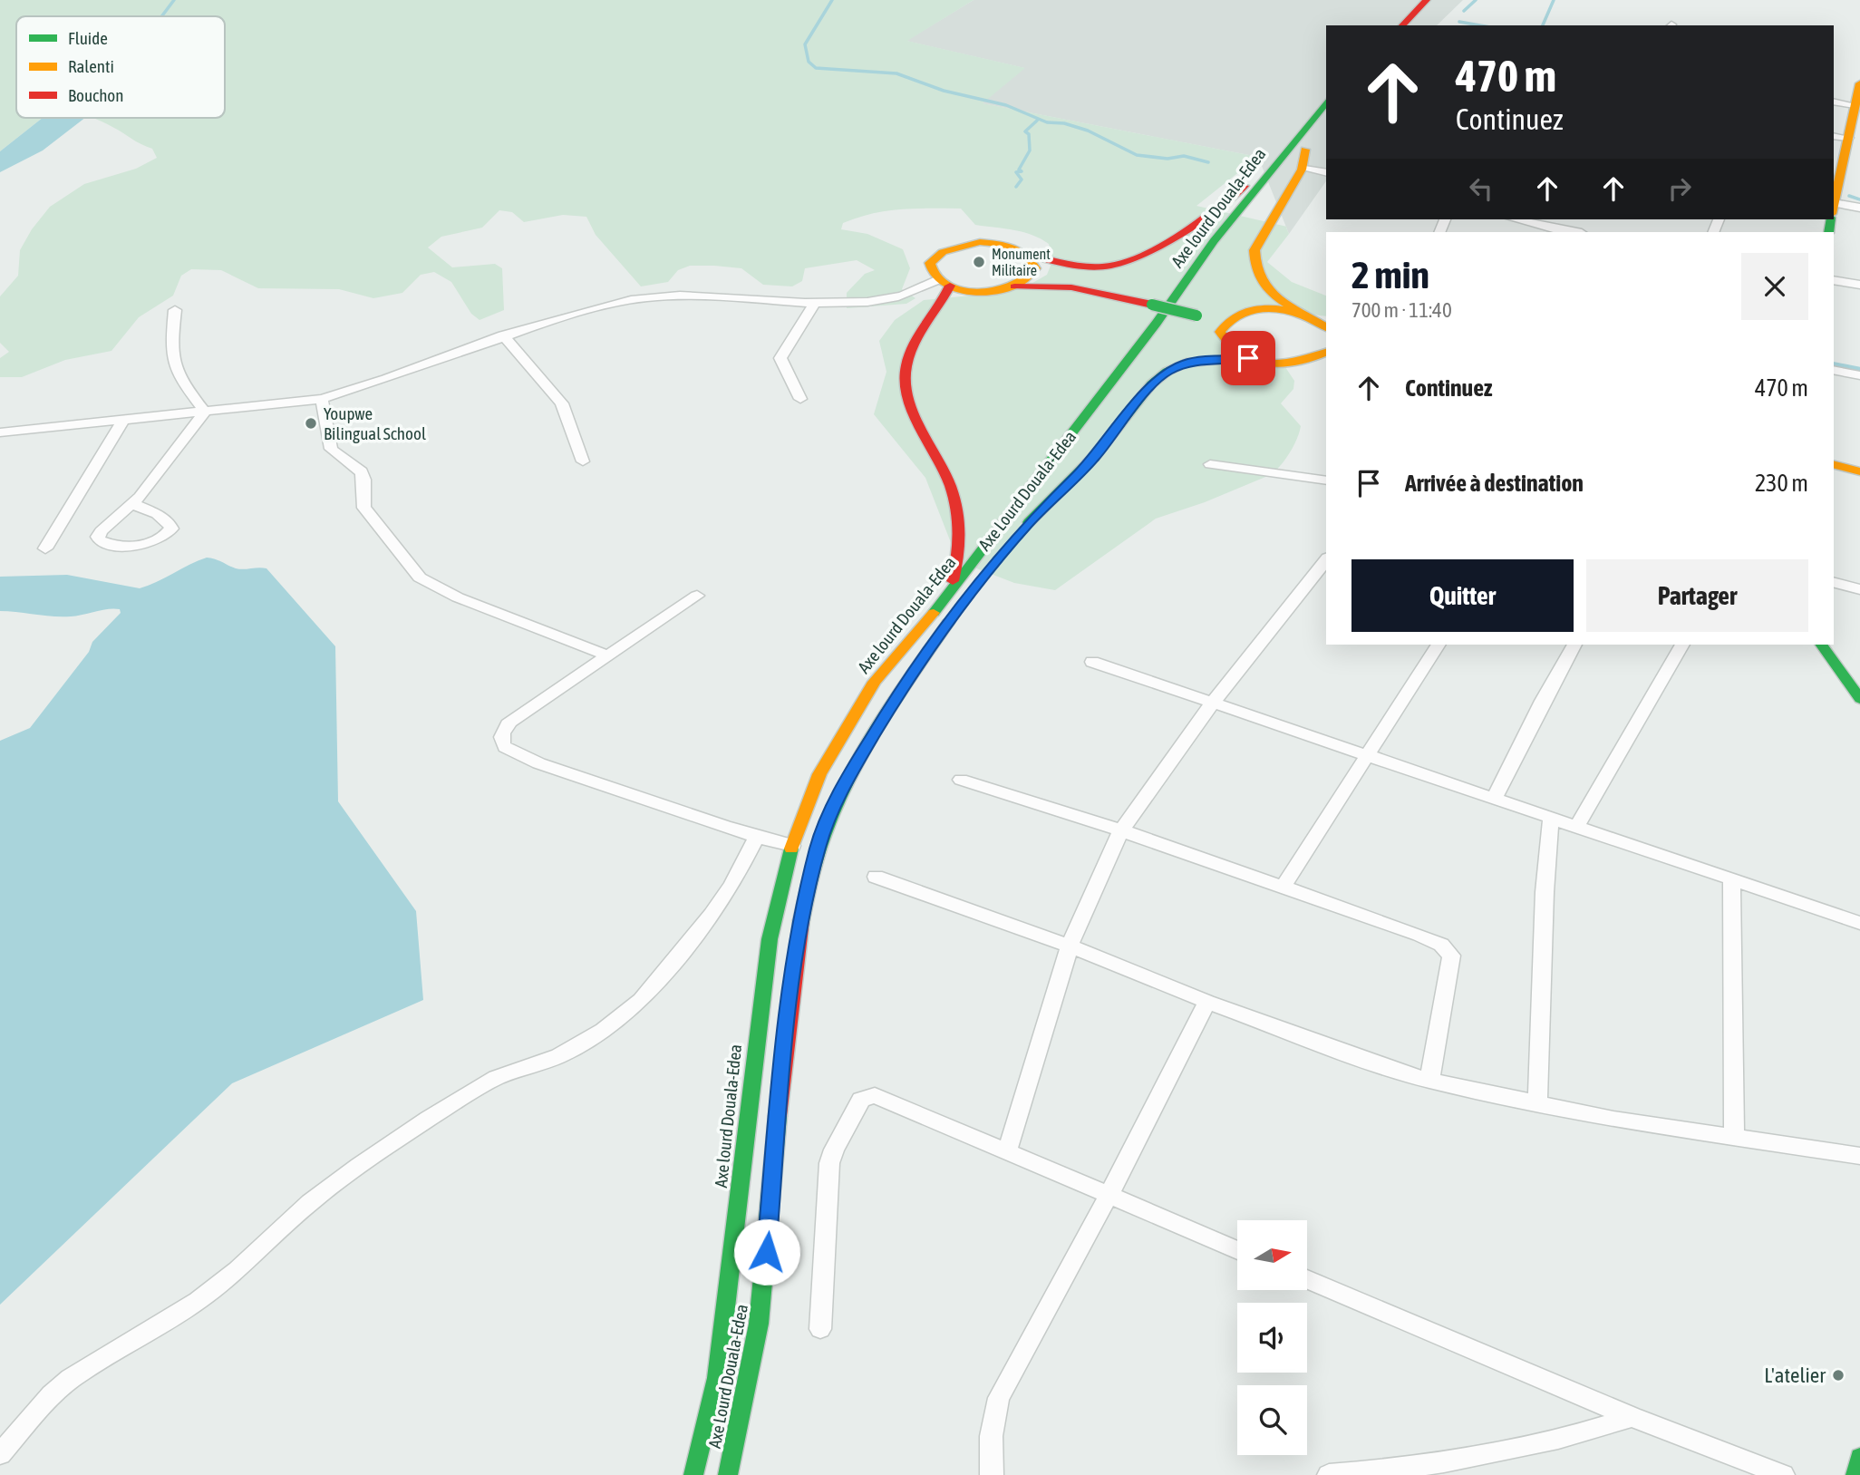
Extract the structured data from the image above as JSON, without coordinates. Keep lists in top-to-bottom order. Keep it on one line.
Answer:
{"streets":{"main road":["Axe lourd Douala-Edea","Axe Lourd Douala-Edea"]},"places":["Monument Militaire","Youpwe Bilingual School","L'atelier"],"legend":["Fluide","Ralenti","Bouchon"],"north":"right","page":{"turn":["470 m","Continuez"],"heading":["2 min","700 m · 11:40"],"list":[{"name":"Continuez","value":"470 m"},{"name":"Arrivée à destination","value":"230 m"}],"buttons":["Quitter","Partager"]}}
